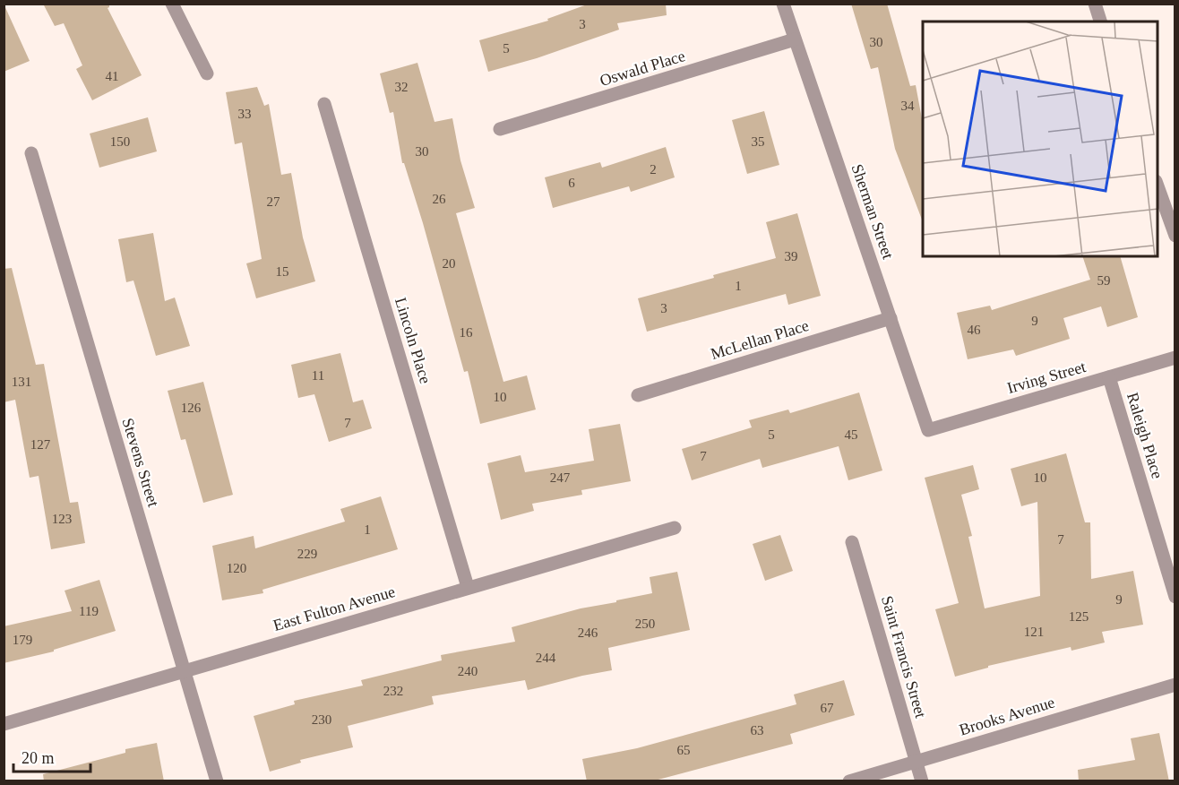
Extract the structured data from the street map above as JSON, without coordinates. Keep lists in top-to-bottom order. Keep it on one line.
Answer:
{"streets":{"street":["Oswald Place","Sherman Street","McLellan Place","Lincoln Place","Irving Street","Raleigh Place","Stevens Street","East Fulton Avenue","Saint Francis Street","Brooks Avenue"]},"crossings":[["Oswald Place","Sherman Street"],["Sherman Street","McLellan Place"],["Sherman Street","Irving Street"],["Lincoln Place","East Fulton Avenue"],["Irving Street","Raleigh Place"],["Stevens Street","East Fulton Avenue"],["Saint Francis Street","Brooks Avenue"]],"house_numbers":["3","30","5","41","32","34","33","150","35","30","2","6","26","27","39","20","15","59","1","3","9","46","16","11","131","10","126","7","5","45","127","7","247","10","123","1","7","229","120","9","119","125","250","121","246","179","244","240","232","67","230","63","65"],"scale_bar":"20 m"}
